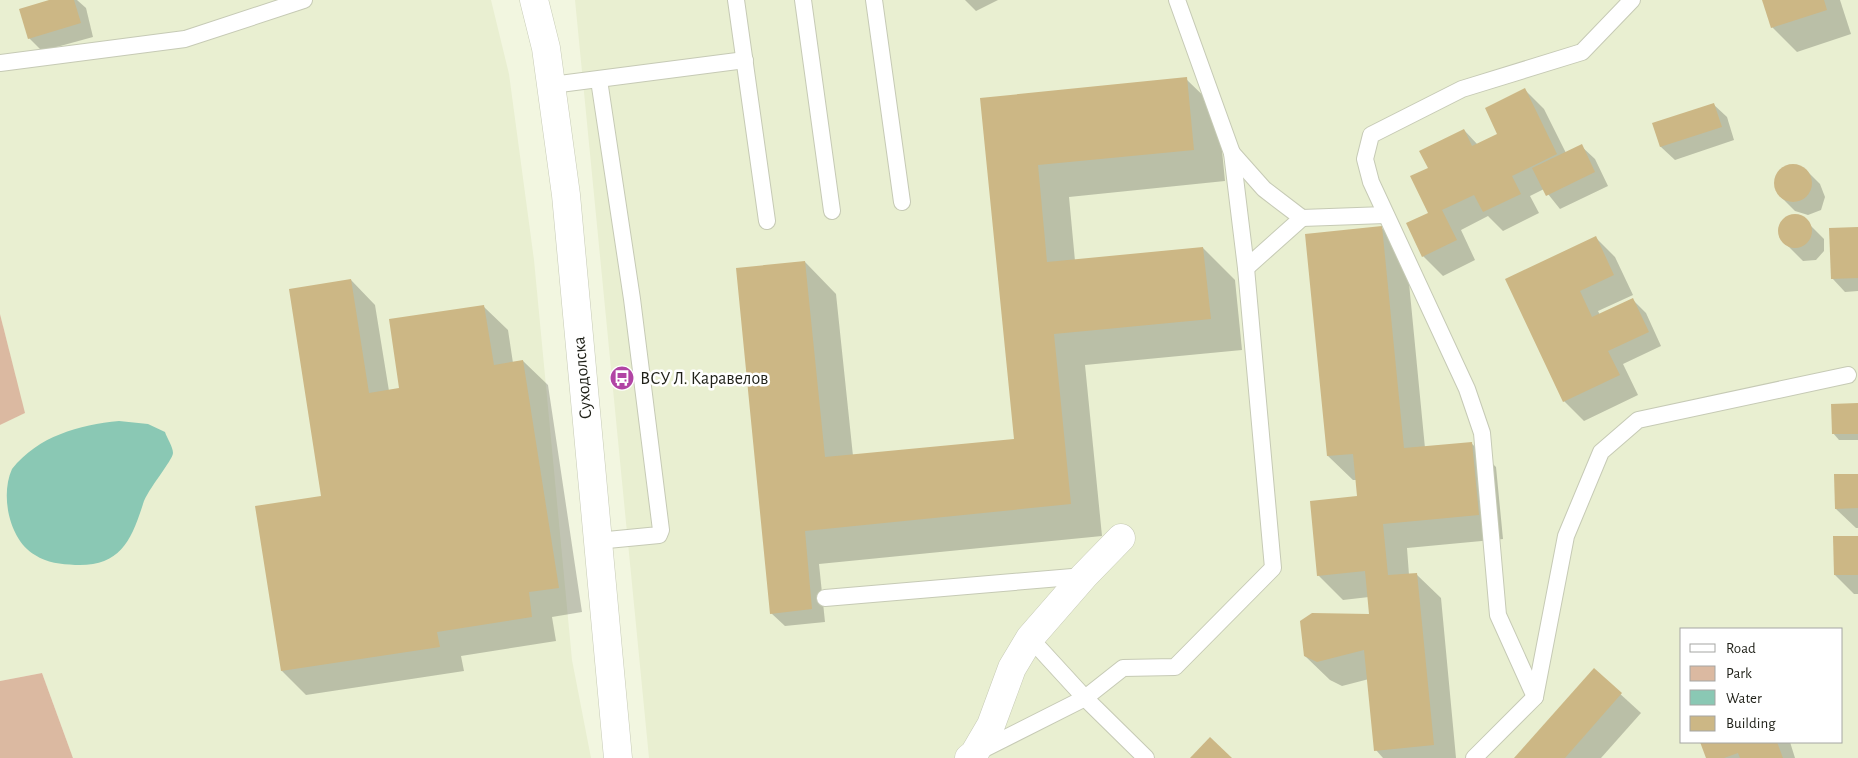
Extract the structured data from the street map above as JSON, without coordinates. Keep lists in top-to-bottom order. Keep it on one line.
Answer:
{"streets":{"street":["Суходолска"]},"places":{"bus stop":["ВСУ Л. Каравелов"]},"legend":["Road","Park","Water","Building"]}
